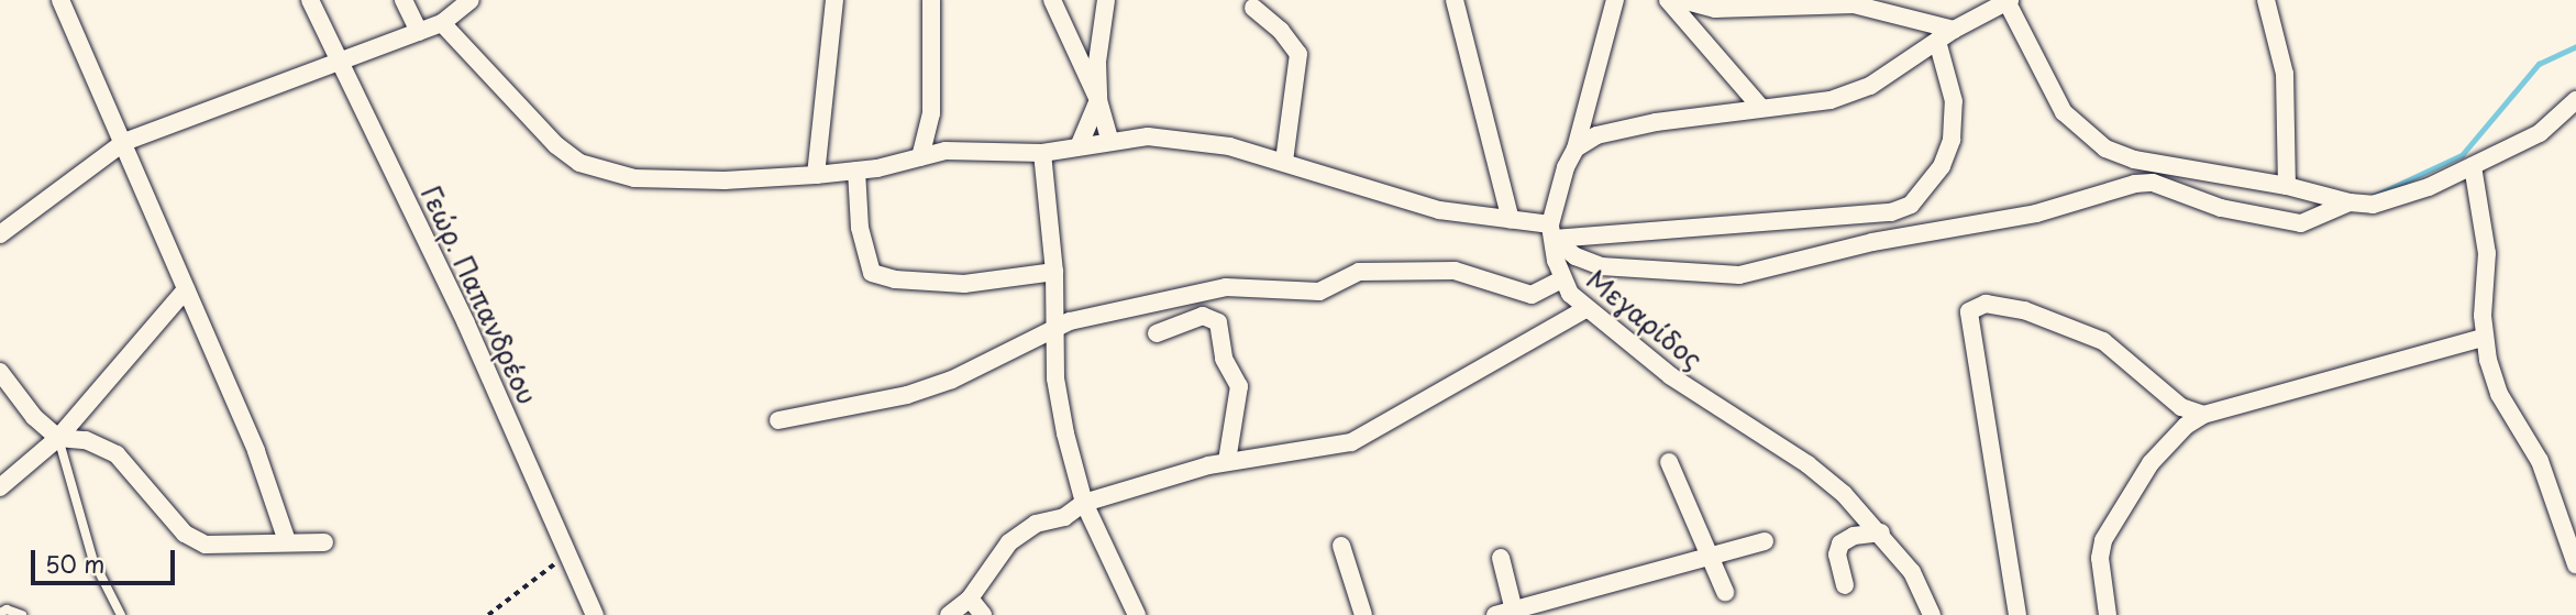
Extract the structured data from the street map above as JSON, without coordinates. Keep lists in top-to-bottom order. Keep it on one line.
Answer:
{"streets":{"street":["Γεώρ. Παπανδρέου","Μεγαρίδος"]},"scale_bar":"50 m"}
